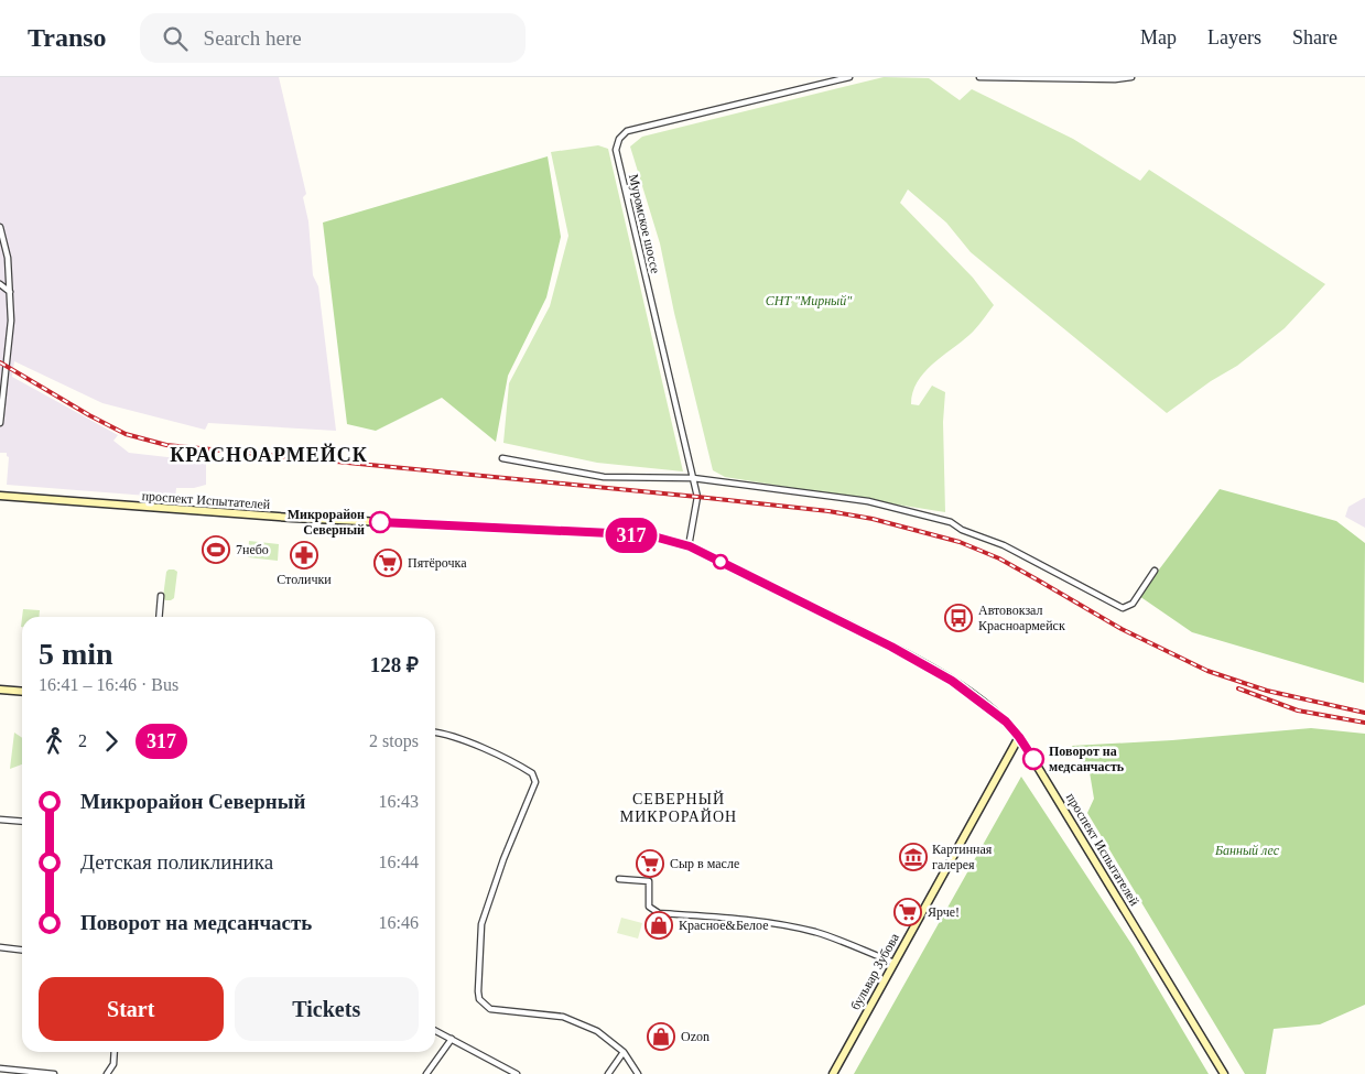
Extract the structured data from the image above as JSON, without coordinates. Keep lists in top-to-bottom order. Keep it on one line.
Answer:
{"streets":{"main road":["проспект Испытателей","бульвар Зубова"],"street":["Муромское шоссе"]},"crossings":[["Муромское шоссе","проспект Испытателей"],["проспект Испытателей","бульвар Зубова"]],"districts":["КРАСНОАРМЕЙСК","СЕВЕРНЫЙ МИКРОРАЙОН"],"parks":["СНТ \"Мирный\"","Банный лес"],"places":{"other":["Микрорайон Северный","Поворот на медсанчасть"],"sports":["7небо"],"pharmacy":["Столички"],"supermarket":["Пятёрочка","Сыр в масле","Ярче!"],"bus stop":["Автовокзал Красноармейск"],"museum":["Картинная галерея"],"shop":["Красное&Белое","Ozon"]},"lines":["bus line 317"],"page":{"header":"Transo","search":"Search here","nav":["Map","Layers","Share"],"on_map":"317","heading":["5 min","16:41 – 16:46 · Bus","128 ₽"],"legs":["2","317","2 stops"],"list":[{"name":"Микрорайон Северный","value":"16:43"},{"name":"Детская поликлиника","value":"16:44"},{"name":"Поворот на медсанчасть","value":"16:46"}],"buttons":["Start","Tickets"]}}
